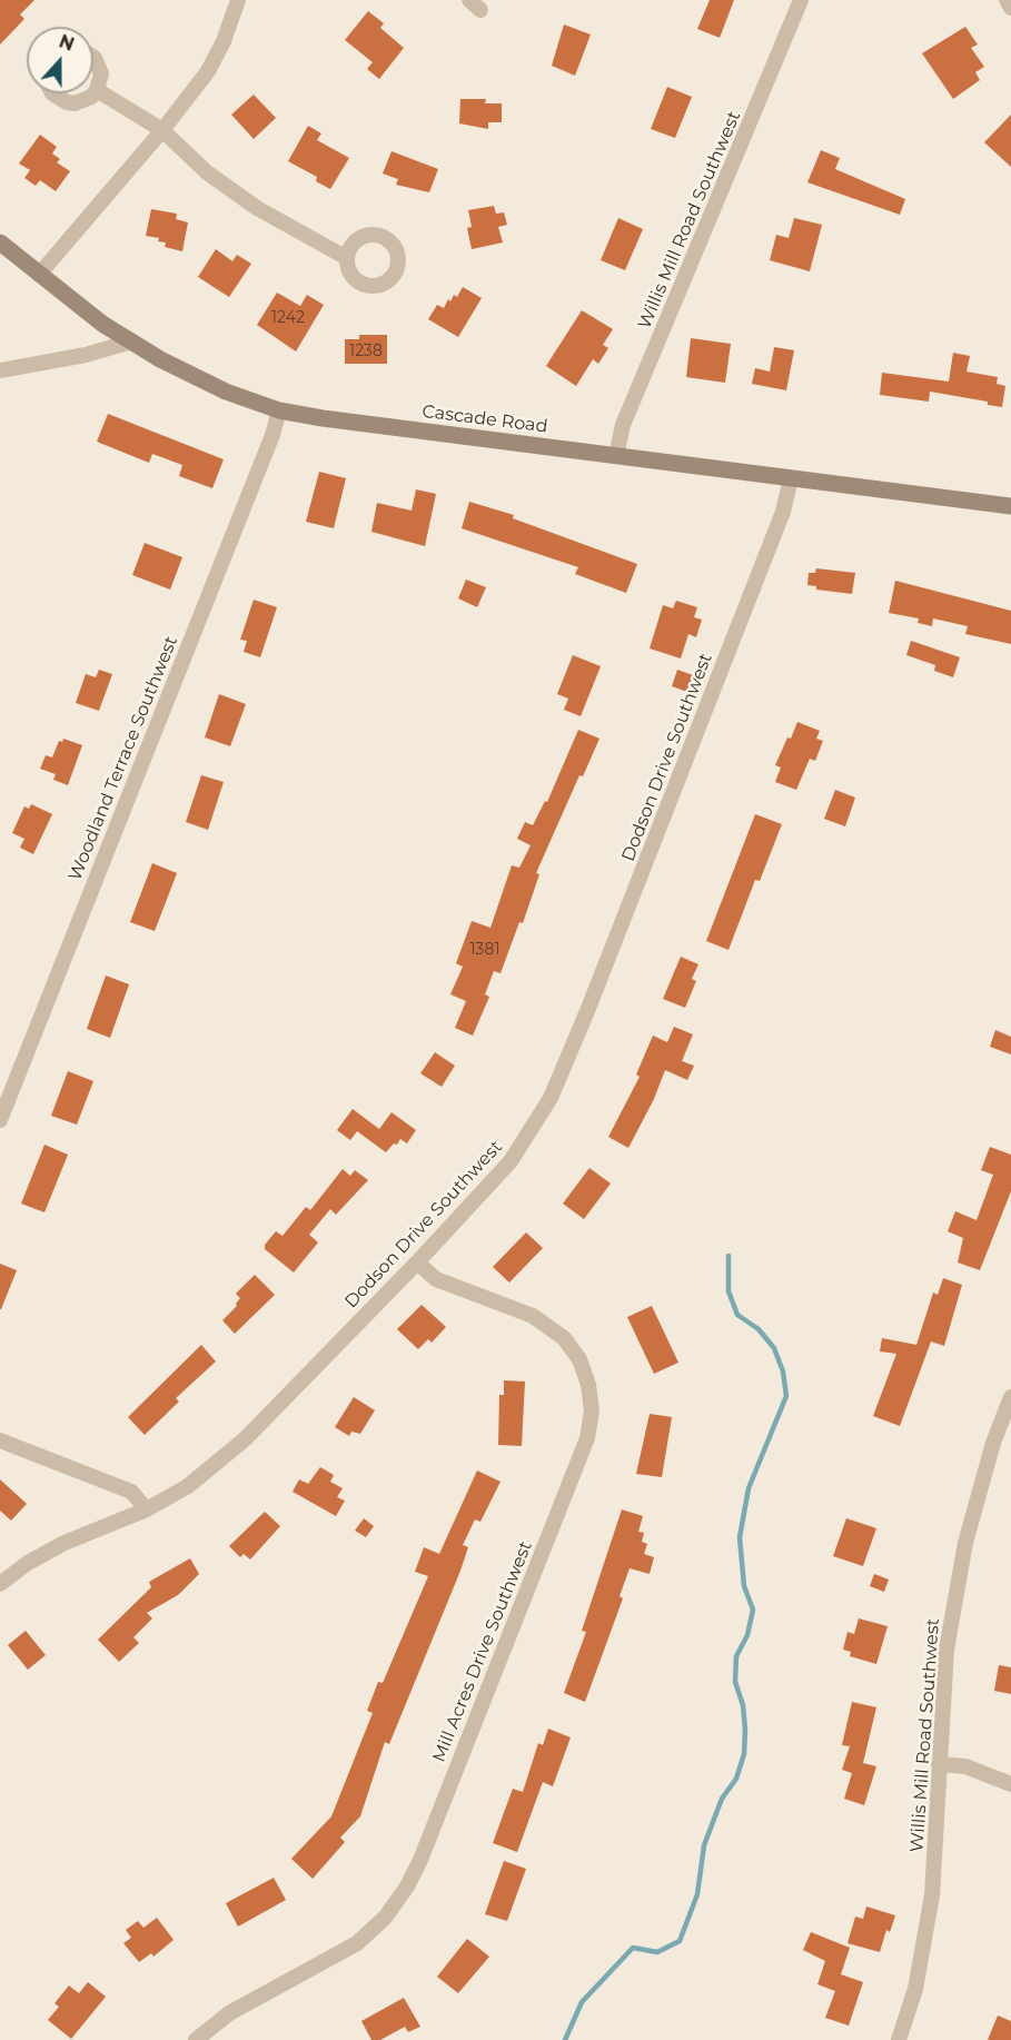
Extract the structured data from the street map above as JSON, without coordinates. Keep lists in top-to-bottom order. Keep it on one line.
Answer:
{"streets":{"main road":["Cascade Road"],"street":["Willis Mill Road Southwest","Dodson Drive Southwest","Woodland Terrace Southwest","Mill Acres Drive Southwest"]},"crossings":[["Willis Mill Road Southwest","Cascade Road"],["Cascade Road","Dodson Drive Southwest"],["Cascade Road","Woodland Terrace Southwest"],["Dodson Drive Southwest","Mill Acres Drive Southwest"]],"house_numbers":["1242","1238","1381"],"north":"top"}
